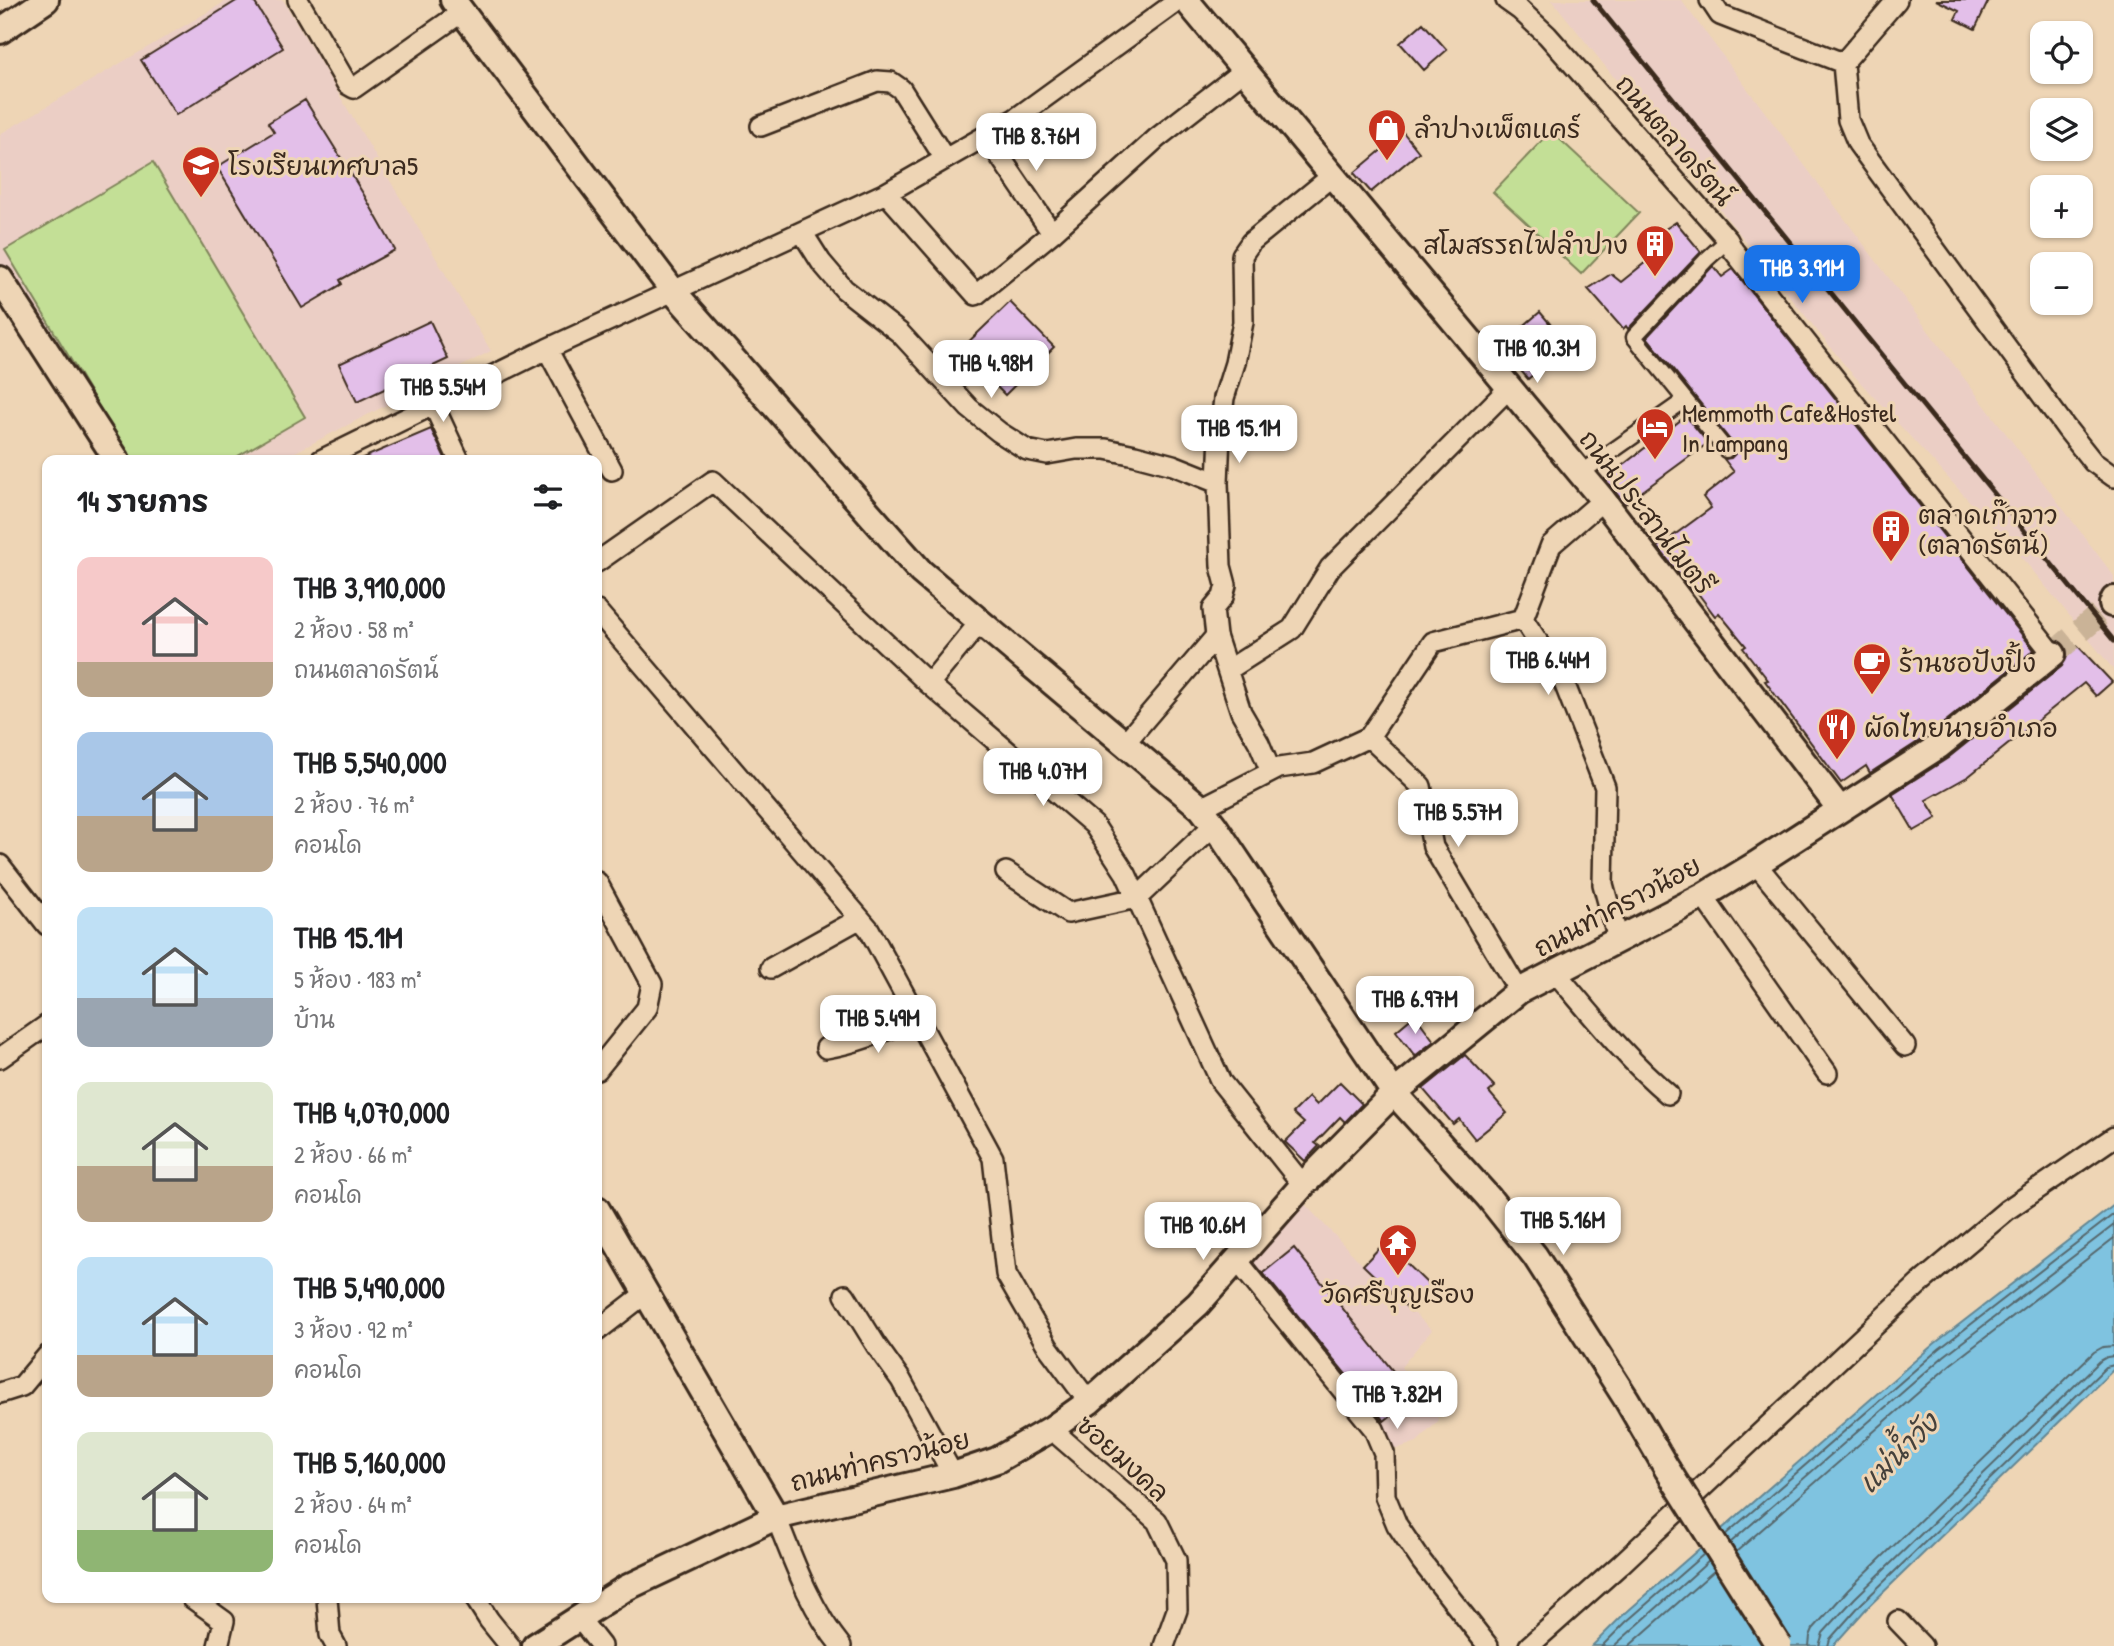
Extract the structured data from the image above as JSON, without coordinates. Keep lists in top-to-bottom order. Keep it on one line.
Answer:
{"streets":{"street":["ถนนตลาดรัตน์","ถนนประสานไมตรี","ถนนท่าคราวน้อย","ซอยมงคล"]},"crossings":[["ถนนตลาดรัตน์","ถนนท่าคราวน้อย"],["ถนนประสานไมตรี","ถนนท่าคราวน้อย"],["ถนนท่าคราวน้อย","ซอยมงคล"]],"water":["แม่น้ำวัง"],"places":{"shop":["ลำปางเพ็ตแคร์"],"school or university":["โรงเรียนเทศบาล5"],"building":["สโมสรรถไฟลำปาง","ตลาดเก๊าจาว (ตลาดรัตน์)"],"hotel":["Memmoth Cafe&Hostel In Lampang"],"cafe":["ร้านชอปังปิ้ง"],"restaurant":["ผัดไทยนายอำเภอ"],"temple":["วัดศรีบุญเรือง"]},"page":{"map_buttons":["+","−"],"price":["THB 8.76M","THB 3.91M","THB 10.3M","THB 4.98M","THB 5.54M","THB 15.1M","THB 6.44M","THB 4.07M","THB 5.57M","THB 6.97M","THB 5.49M","THB 5.16M","THB 10.6M","THB 7.82M"],"heading":"14 รายการ","list":[{"name":"THB 3,910,000","note":"2 ห้อง · 58 m² · ถนนตลาดรัตน์"},{"name":"THB 5,540,000","note":"2 ห้อง · 76 m² · คอนโด"},{"name":"THB 15.1M","note":"5 ห้อง · 183 m² · บ้าน"},{"name":"THB 4,070,000","note":"2 ห้อง · 66 m² · คอนโด"},{"name":"THB 5,490,000","note":"3 ห้อง · 92 m² · คอนโด"},{"name":"THB 5,160,000","note":"2 ห้อง · 64 m² · คอนโด"}]}}
